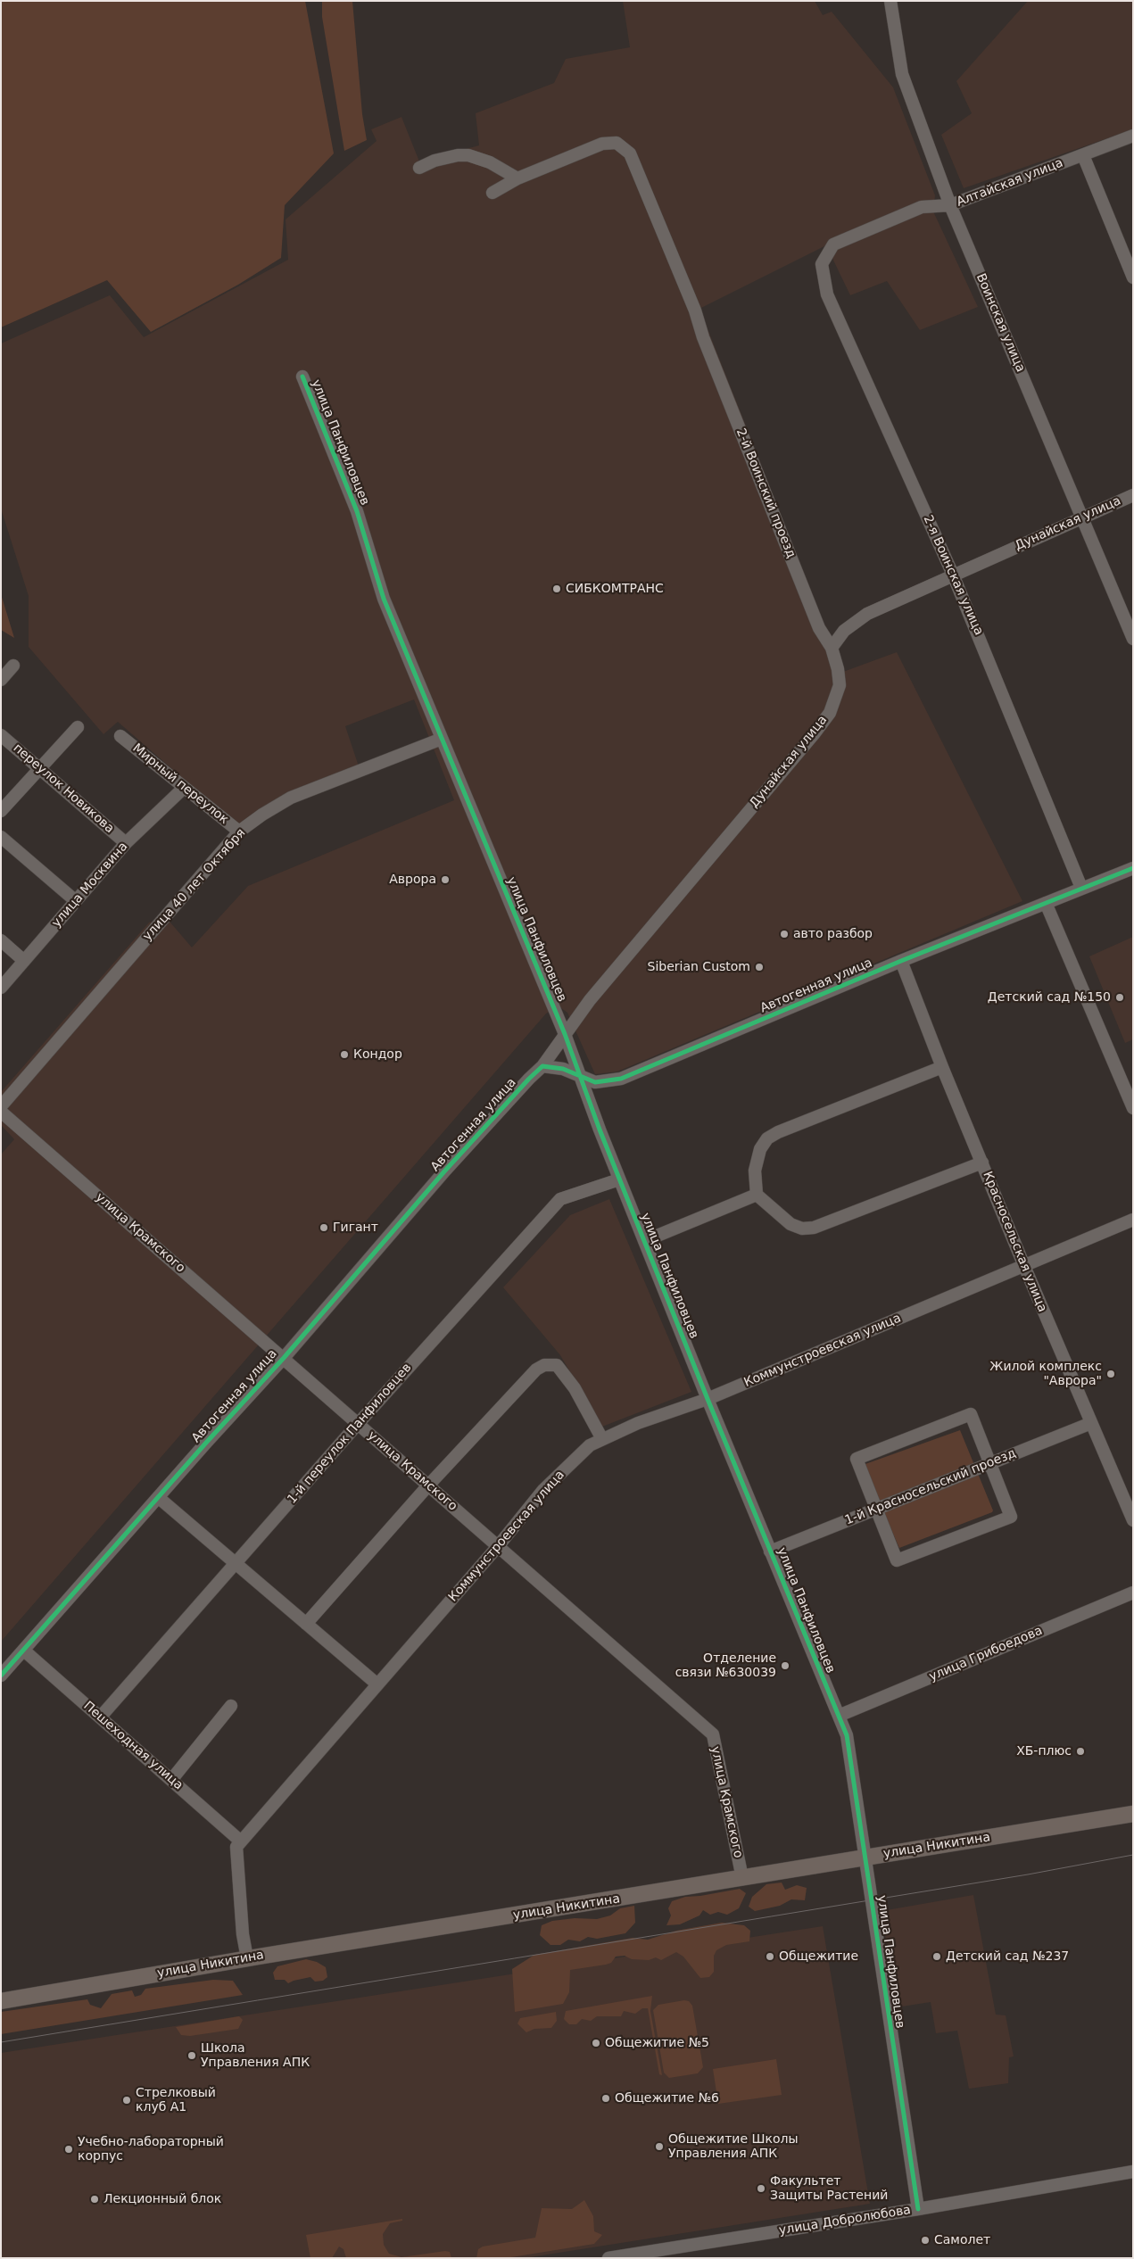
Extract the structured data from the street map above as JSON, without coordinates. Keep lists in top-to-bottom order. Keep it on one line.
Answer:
{"streets":{"main road":["улица Никитина"],"street":["Алтайская улица","Воинская улица","улица Панфиловцев","2-й Воинский проезд","Дунайская улица","2-я Воинская улица","Мирный переулок","переулок Новикова","улица Москвина","улица 40 лет Октября","Автогенная улица","улица Крамского","Красносельская улица","Коммунстроевская улица","1-й переулок Панфиловцев","1-й Красносельский проезд","улица Грибоедова","Пешеходная улица","улица Добролюбова"]},"crossings":[["Алтайская улица","Воинская улица"],["Алтайская улица","2-я Воинская улица"],["Воинская улица","Дунайская улица"],["улица Панфиловцев","Дунайская улица"],["улица Панфиловцев","улица 40 лет Октября"],["улица Панфиловцев","Автогенная улица"],["улица Панфиловцев","Коммунстроевская улица"],["улица Панфиловцев","1-й переулок Панфиловцев"],["улица Панфиловцев","1-й Красносельский проезд"],["улица Панфиловцев","улица Грибоедова"],["улица Панфиловцев","улица Никитина"],["улица Панфиловцев","улица Добролюбова"],["2-й Воинский проезд","Дунайская улица"],["Дунайская улица","2-я Воинская улица"],["Дунайская улица","Автогенная улица"],["2-я Воинская улица","Автогенная улица"],["Мирный переулок","улица Москвина"],["Мирный переулок","улица 40 лет Октября"],["переулок Новикова","улица Москвина"],["Автогенная улица","улица Крамского"],["Автогенная улица","Красносельская улица"],["Автогенная улица","Пешеходная улица"],["улица Крамского","Коммунстроевская улица"],["улица Крамского","1-й переулок Панфиловцев"],["улица Крамского","улица Никитина"],["Красносельская улица","Коммунстроевская улица"],["Красносельская улица","1-й Красносельский проезд"],["Коммунстроевская улица","Пешеходная улица"],["1-й переулок Панфиловцев","Пешеходная улица"]],"places":["СИБКОМТРАНС","Аврора","авто разбор","Siberian Custom","Детский сад №150","Кондор","Гигант","Жилой комплекс \"Аврора\"","Отделение связи №630039","ХБ-плюс","Общежитие","Детский сад №237","Общежитие №5","Школа Управления АПК","Общежитие №6","Стрелковый клуб А1","Общежитие Школы Управления АПК","Учебно-лабораторный корпус","Факультет Защиты Растений","Лекционный блок","Самолет"]}
